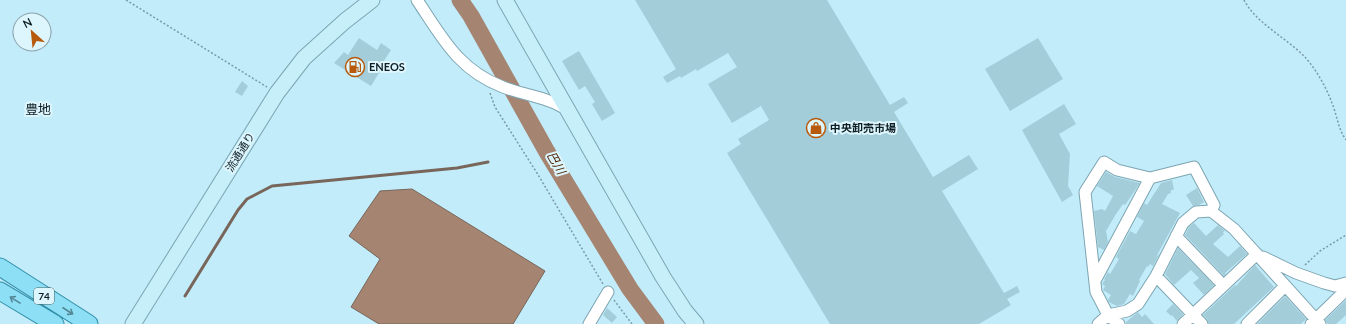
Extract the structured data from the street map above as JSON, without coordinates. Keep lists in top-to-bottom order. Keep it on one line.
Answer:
{"streets":{"main road":["74"],"street":["流通通り"]},"districts":["豊地"],"water":["巴川"],"places":{"fuel station":["ENEOS"],"shop":["中央卸売市場"]},"north":"top left"}
